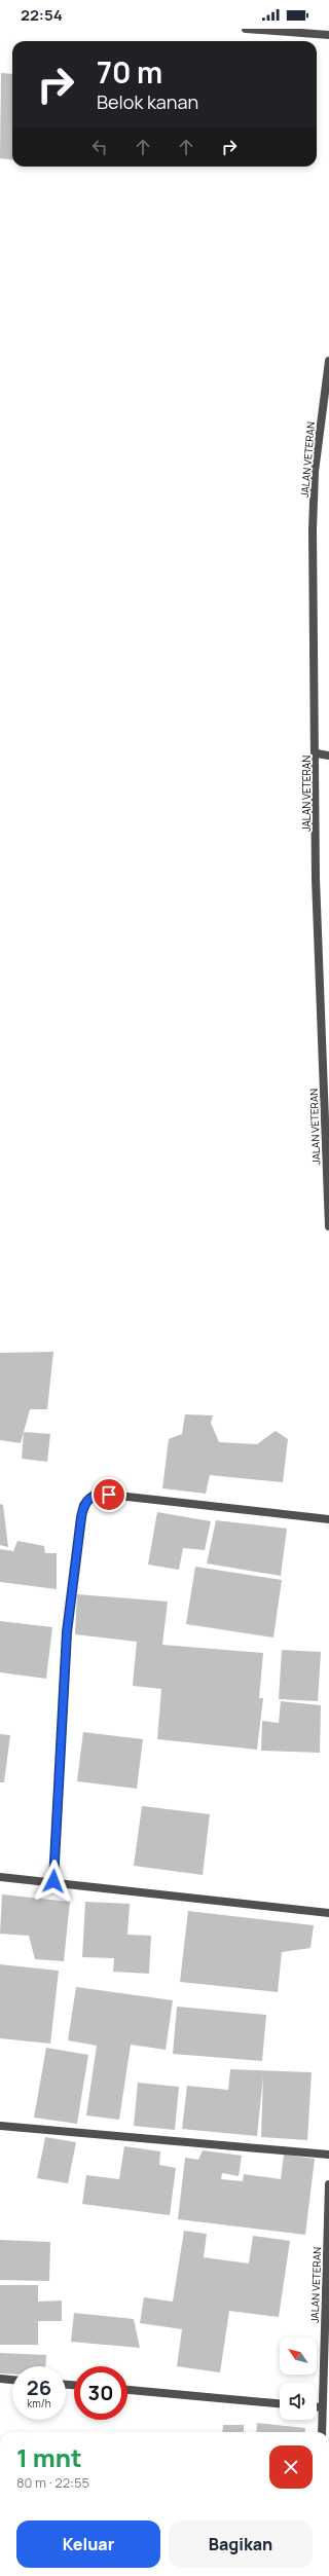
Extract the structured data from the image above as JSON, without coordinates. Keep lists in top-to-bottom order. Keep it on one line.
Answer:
{"streets":{"street":["JALAN VETERAN"]},"north":"top left","page":{"status":"22:54","turn":["70 m","Belok kanan"],"speed":"26 km/h","limit":"30","heading":["1 mnt","80 m · 22:55"],"buttons":["Keluar","Bagikan"]}}
